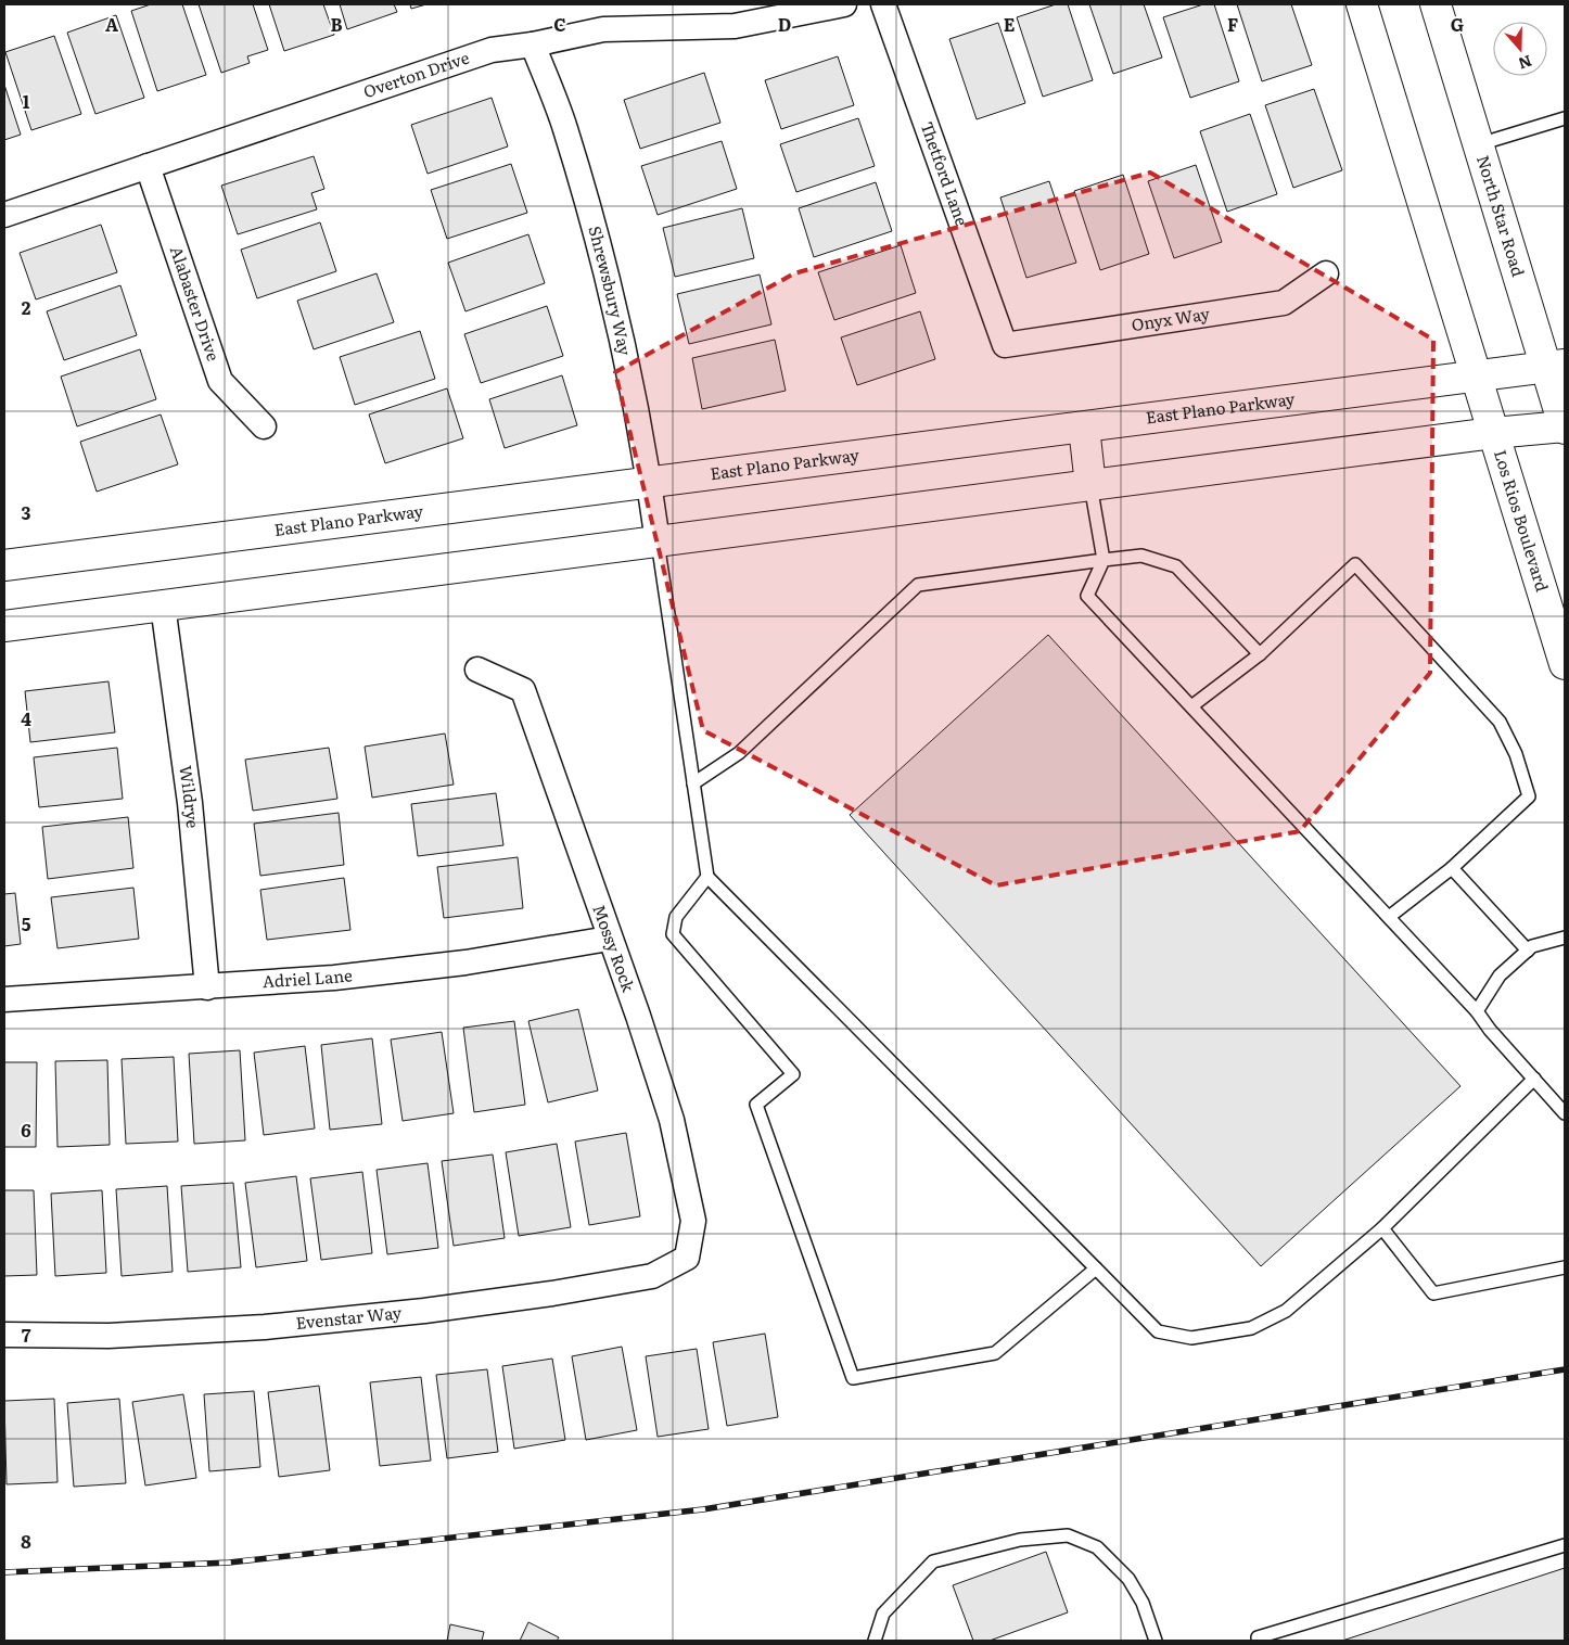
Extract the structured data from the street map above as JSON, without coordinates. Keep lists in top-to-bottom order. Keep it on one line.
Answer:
{"streets":{"main road":["North Star Road","East Plano Parkway","Los Rios Boulevard"],"street":["Overton Drive","Thetford Lane","Shrewsbury Way","Alabaster Drive","Onyx Way","Wildrye","Mossy Rock","Adriel Lane","Evenstar Way"]},"crossings":[["Overton Drive","Shrewsbury Way"],["Overton Drive","Alabaster Drive"],["Thetford Lane","Onyx Way"],["North Star Road","East Plano Parkway"],["Shrewsbury Way","East Plano Parkway"],["East Plano Parkway","Los Rios Boulevard"],["Wildrye","Adriel Lane"],["Mossy Rock","Adriel Lane"],["Mossy Rock","Evenstar Way"]],"north":"bottom","grid":{"columns":["A","B","C","D","E","F","G"],"rows":["1","2","3","4","5","6","7","8"]}}
